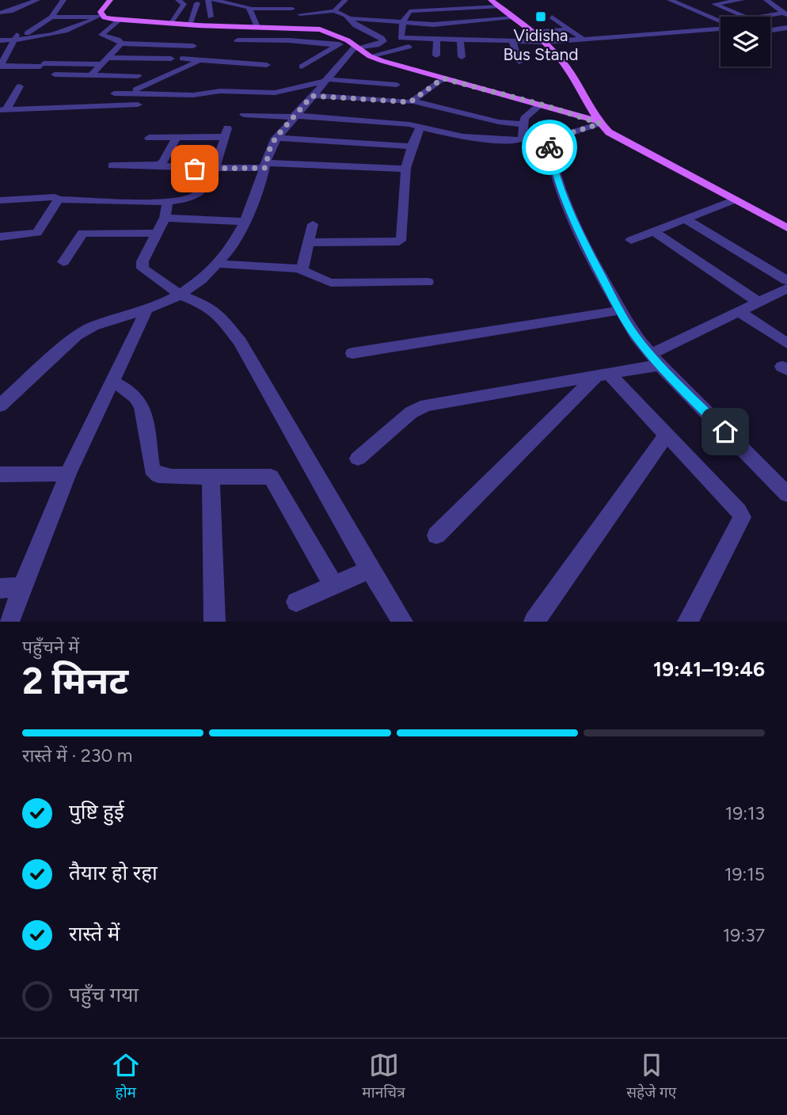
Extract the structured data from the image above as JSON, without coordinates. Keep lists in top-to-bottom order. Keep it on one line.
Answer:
{"places":{"transit":["Vidisha Bus Stand"]},"page":{"heading":["2 मिनट","पहुँचने में","19:41–19:46"],"bar":"रास्ते में · 230 m","list":[["पुष्टि हुई","19:13"],["तैयार हो रहा","19:15"],["रास्ते में","19:37"],"पहुँच गया"],"tabs":["होम","मानचित्र","सहेजे गए"]}}
